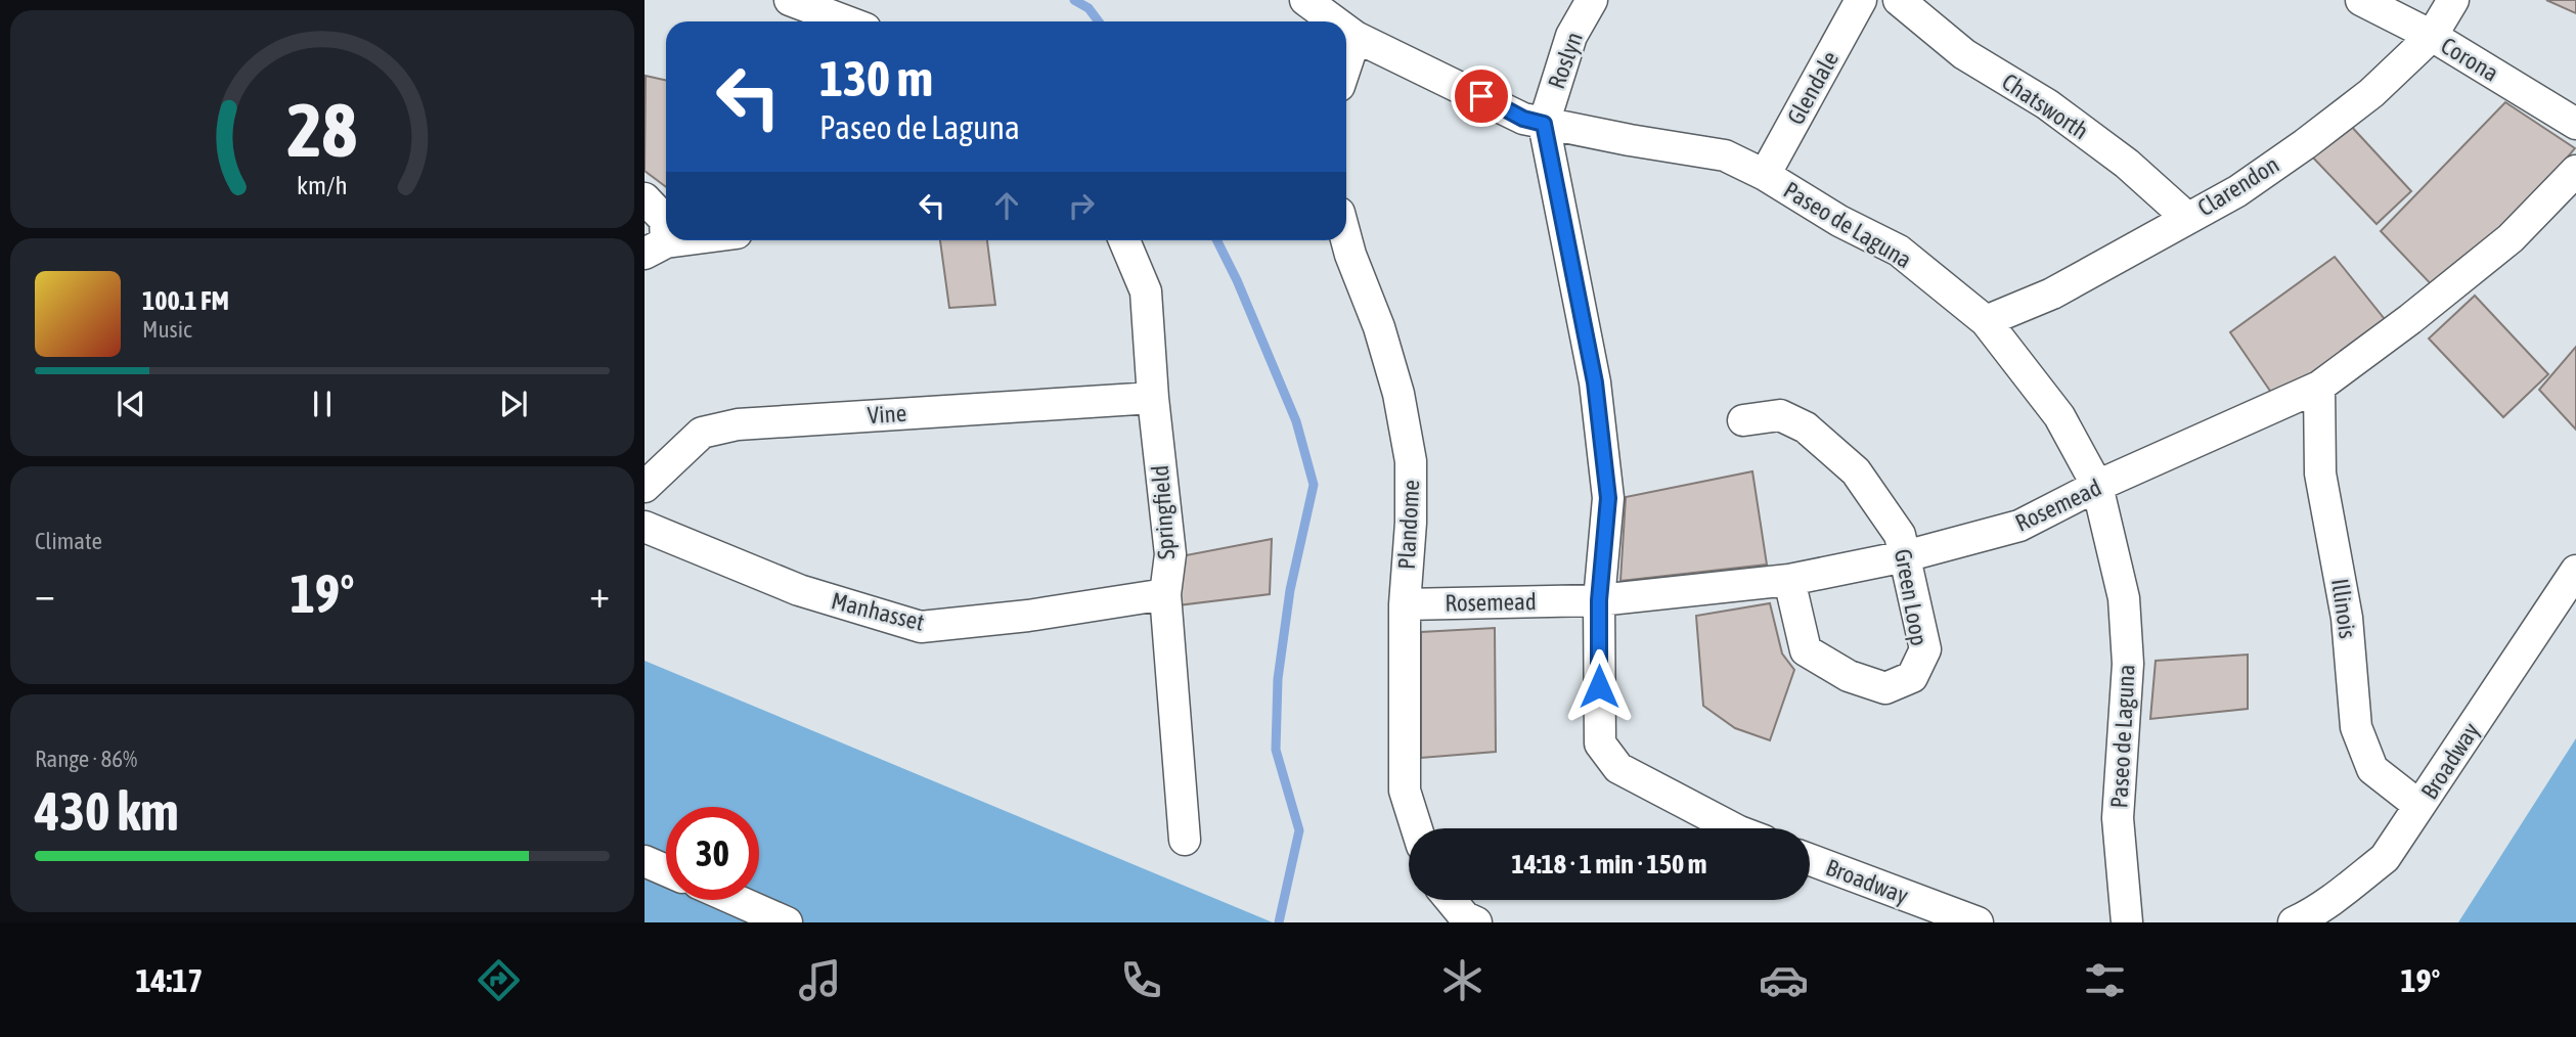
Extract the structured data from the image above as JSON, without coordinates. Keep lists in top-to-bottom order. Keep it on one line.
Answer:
{"streets":{"street":["Corona","Roslyn","Glendale","Chatsworth","Clarendon","Paseo de Laguna","Vine","Rosemead","Springfield","Plandome","Green Loop","Illinois","Manhasset","Broadway"]},"crossings":[["Corona","Clarendon"],["Roslyn","Paseo de Laguna"],["Glendale","Paseo de Laguna"],["Chatsworth","Clarendon"],["Clarendon","Paseo de Laguna"],["Paseo de Laguna","Rosemead"],["Vine","Springfield"],["Rosemead","Plandome"],["Rosemead","Green Loop"],["Rosemead","Illinois"],["Springfield","Manhasset"],["Illinois","Broadway"]],"page":{"turn":["130 m","Paseo de Laguna"],"song":["100.1 FM","Music"],"tile":["Climate",["Range · 86%","430 km"]],"heat":["−","19°","+"],"limit":"30","trip":"14:18 · 1 min · 150 m","tabs":["14:17","19°"],"gauge":["28","km/h"]}}
